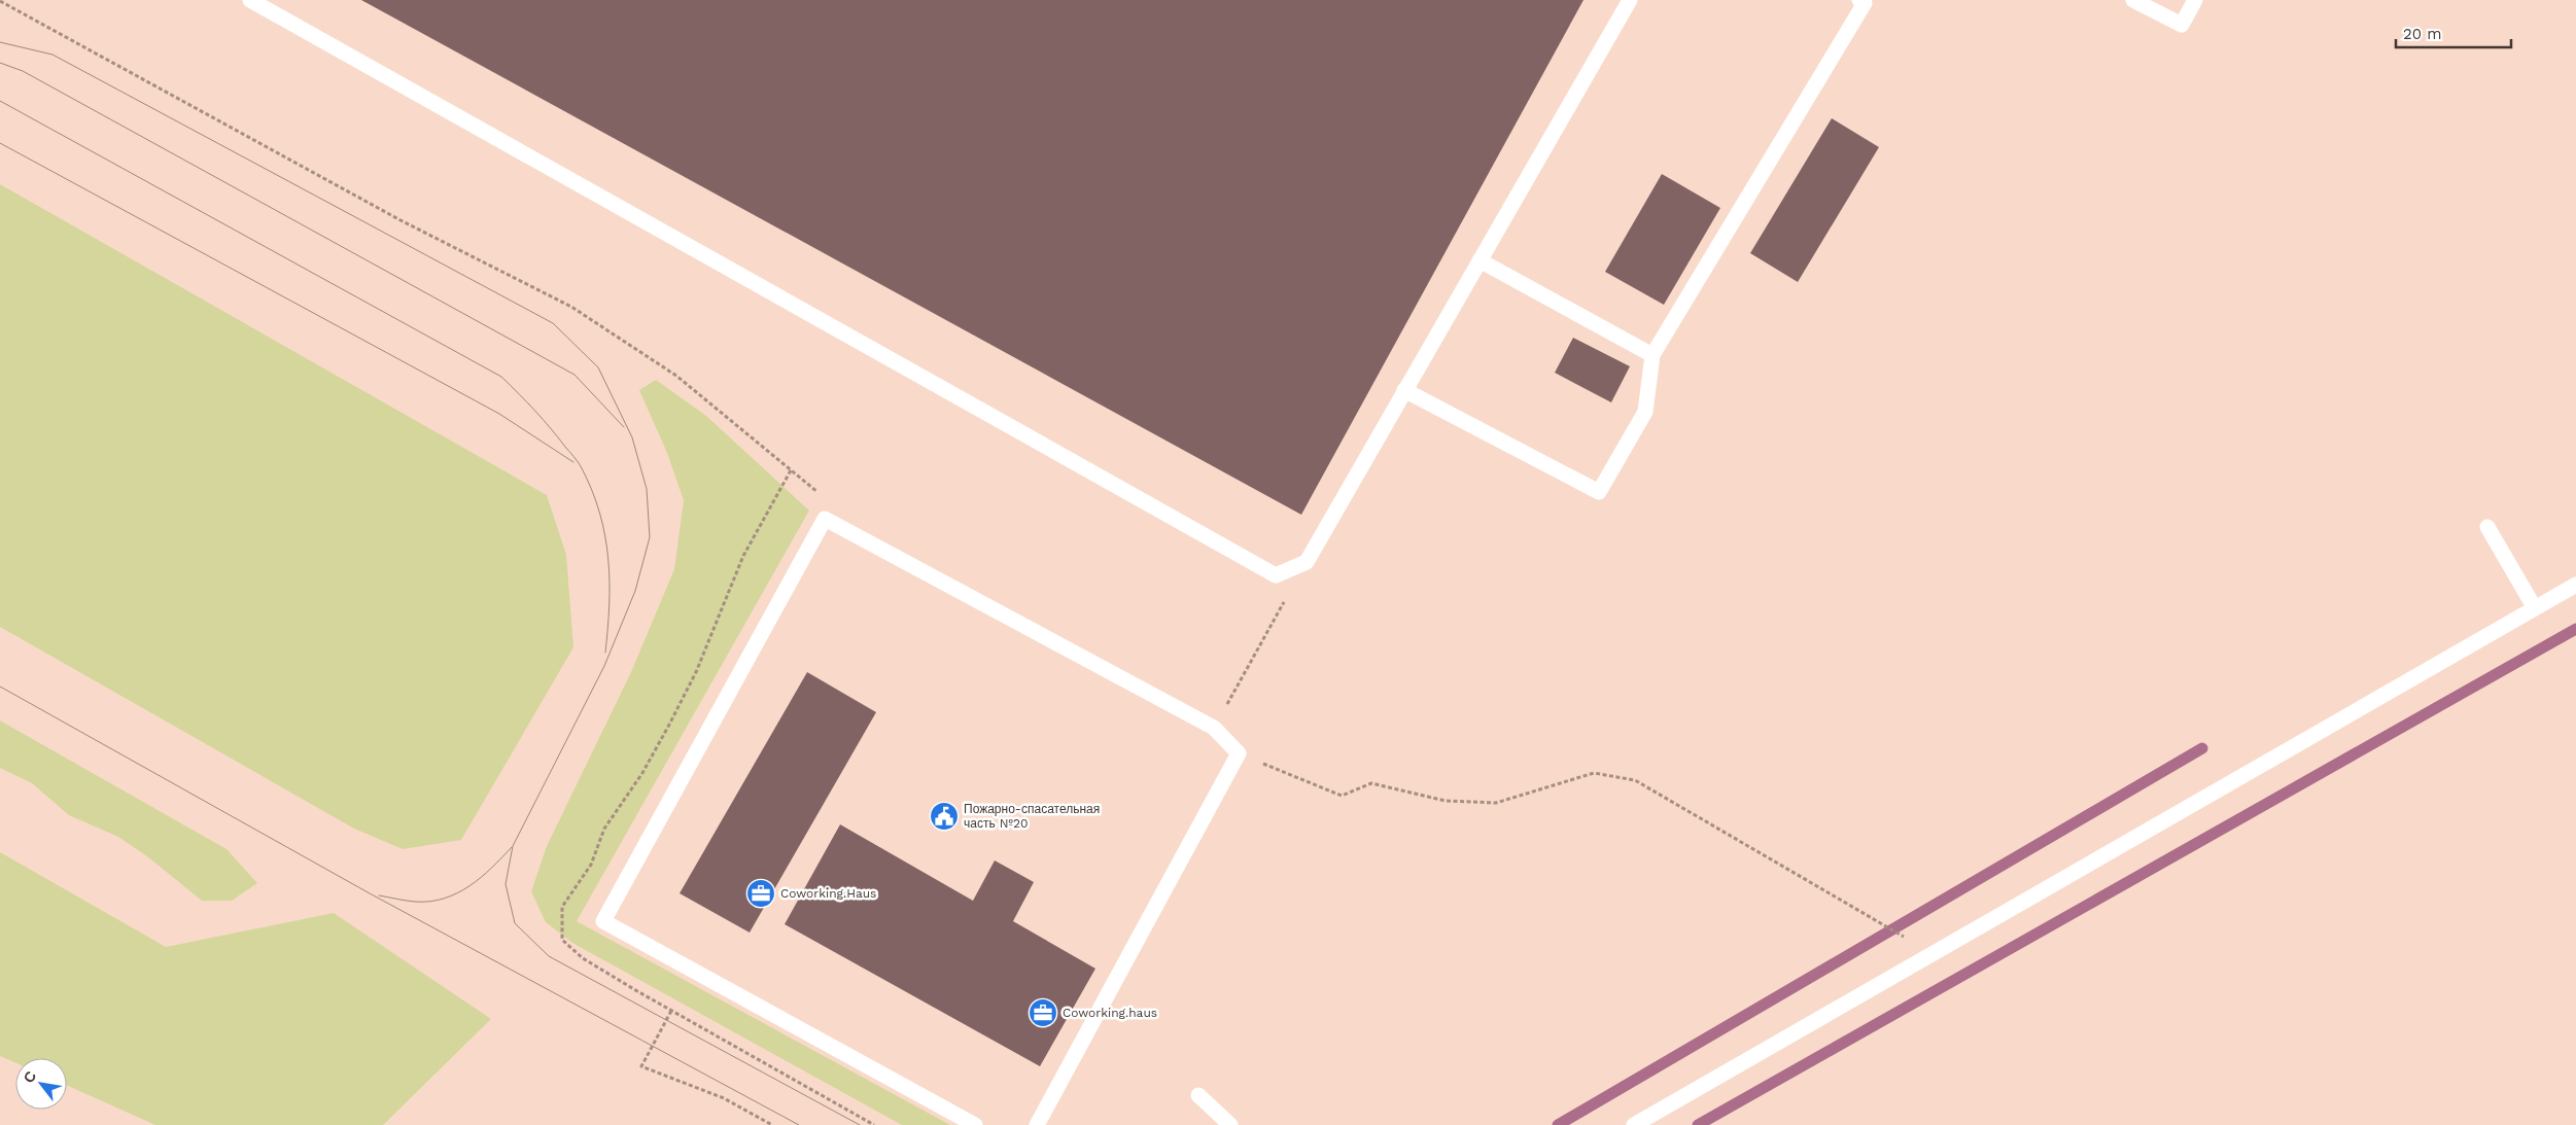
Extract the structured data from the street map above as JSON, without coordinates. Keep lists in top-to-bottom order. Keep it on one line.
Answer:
{"places":{"public building":["Пожарно-спасательная часть №20"],"office":["Coworking.Haus","Coworking.haus"]},"scale_bar":"20 m","north":"top left"}
